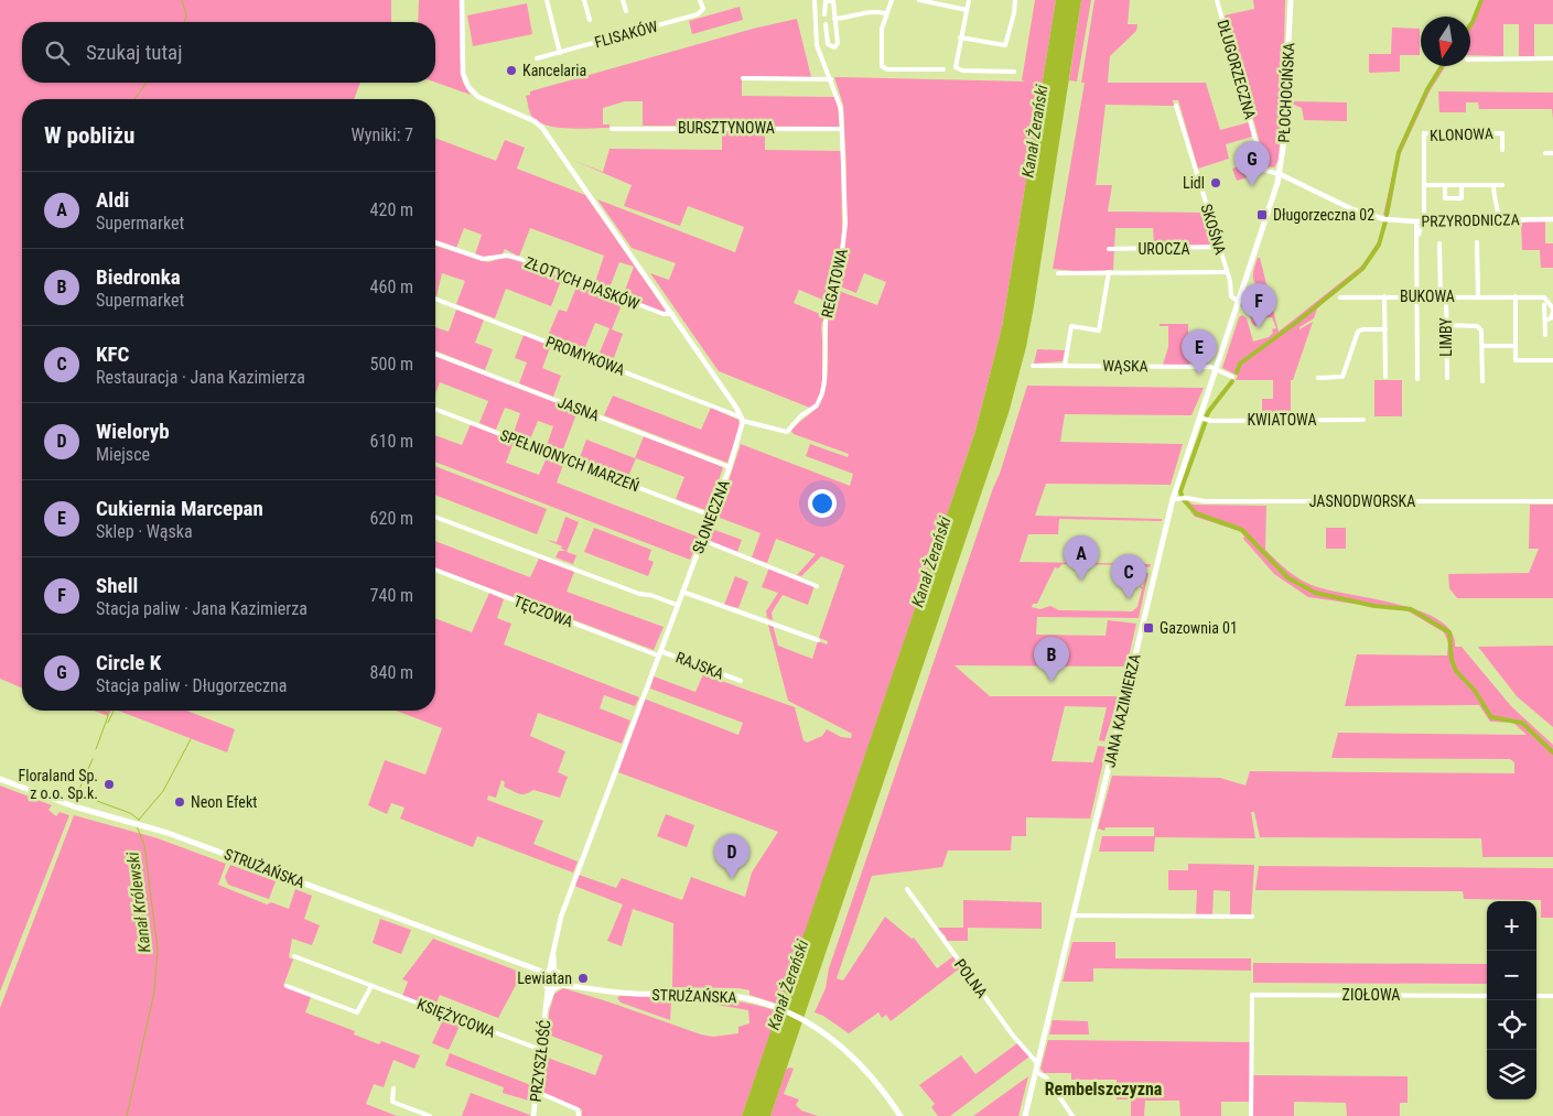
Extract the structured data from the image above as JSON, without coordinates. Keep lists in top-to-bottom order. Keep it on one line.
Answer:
{"streets":{"main road":["PŁOCHOCIŃSKA","JANA KAZIMIERZA","STRUŻAŃSKA"],"street":["FLISAKÓW","DŁUGORZECZNA","BURSZTYNOWA","KLONOWA","PRZYRODNICZA","SKOŚNA","UROCZA","ZŁOTYCH PIASKÓW","REGATOWA","BUKOWA","LIMBY","PROMYKOWA","WĄSKA","JASNA","KWIATOWA","SPEŁNIONYCH MARZEŃ","JASNODWORSKA","SŁONECZNA","TĘCZOWA","RAJSKA","POLNA","ZIOŁOWA","KSIĘŻYCOWA","PRZYSZŁOŚĆ"]},"crossings":[["DŁUGORZECZNA","PŁOCHOCIŃSKA"],["DŁUGORZECZNA","PRZYRODNICZA"],["PŁOCHOCIŃSKA","JANA KAZIMIERZA"],["BURSZTYNOWA","REGATOWA"],["KLONOWA","PRZYRODNICZA"],["KLONOWA","BUKOWA"],["SKOŚNA","UROCZA"],["REGATOWA","PROMYKOWA"],["REGATOWA","SŁONECZNA"],["BUKOWA","LIMBY"],["PROMYKOWA","SŁONECZNA"],["WĄSKA","JANA KAZIMIERZA"],["JASNA","SŁONECZNA"],["KWIATOWA","JANA KAZIMIERZA"],["SPEŁNIONYCH MARZEŃ","SŁONECZNA"],["JASNODWORSKA","JANA KAZIMIERZA"],["SŁONECZNA","TĘCZOWA"],["SŁONECZNA","RAJSKA"],["SŁONECZNA","STRUŻAŃSKA"],["TĘCZOWA","RAJSKA"],["JANA KAZIMIERZA","POLNA"],["KSIĘŻYCOWA","PRZYSZŁOŚĆ"]],"districts":["Rembelszczyzna"],"water":["Kanał Żerański","Kanał Królewski"],"places":{"other":["Kancelaria","Lidl","Floraland Sp. z o.o. Sp.k.","Neon Efekt","Lewiatan"],"transit":["Długorzeczna 02","Gazownia 01"]},"north":"bottom","page":{"search":"Szukaj tutaj","heading":["W pobliżu","Wyniki: 7"],"pins":["G","F","E","A","C","B","D"],"list":[{"mark":"A","name":"Aldi","note":"Supermarket","value":"420 m"},{"mark":"B","name":"Biedronka","note":"Supermarket","value":"460 m"},{"mark":"C","name":"KFC","note":"Restauracja · Jana Kazimierza","value":"500 m"},{"mark":"D","name":"Wieloryb","note":"Miejsce","value":"610 m"},{"mark":"E","name":"Cukiernia Marcepan","note":"Sklep · Wąska","value":"620 m"},{"mark":"F","name":"Shell","note":"Stacja paliw · Jana Kazimierza","value":"740 m"},{"mark":"G","name":"Circle K","note":"Stacja paliw · Długorzeczna","value":"840 m"}],"map_buttons":["+","−"]}}
